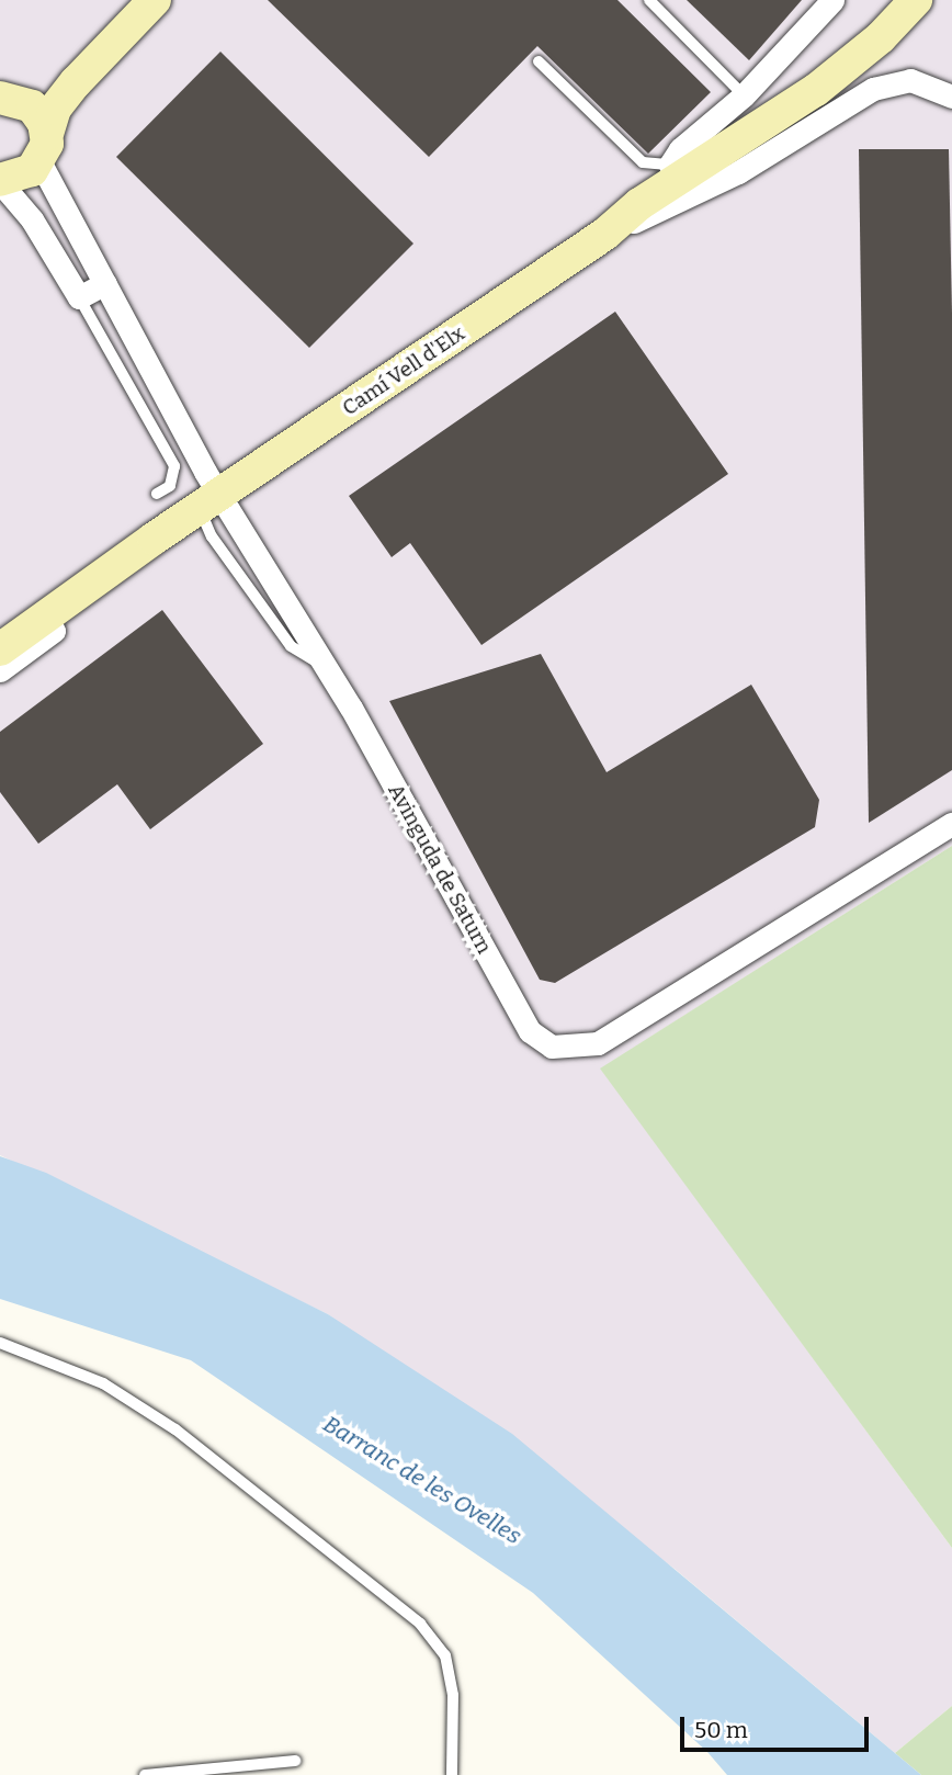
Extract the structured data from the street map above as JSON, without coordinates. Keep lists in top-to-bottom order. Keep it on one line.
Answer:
{"streets":{"main road":["Camí Vell d'Elx"],"street":["Avinguda de Saturn"]},"crossings":[["Camí Vell d'Elx","Avinguda de Saturn"]],"water":["Barranc de les Ovelles"],"scale_bar":"50 m"}
